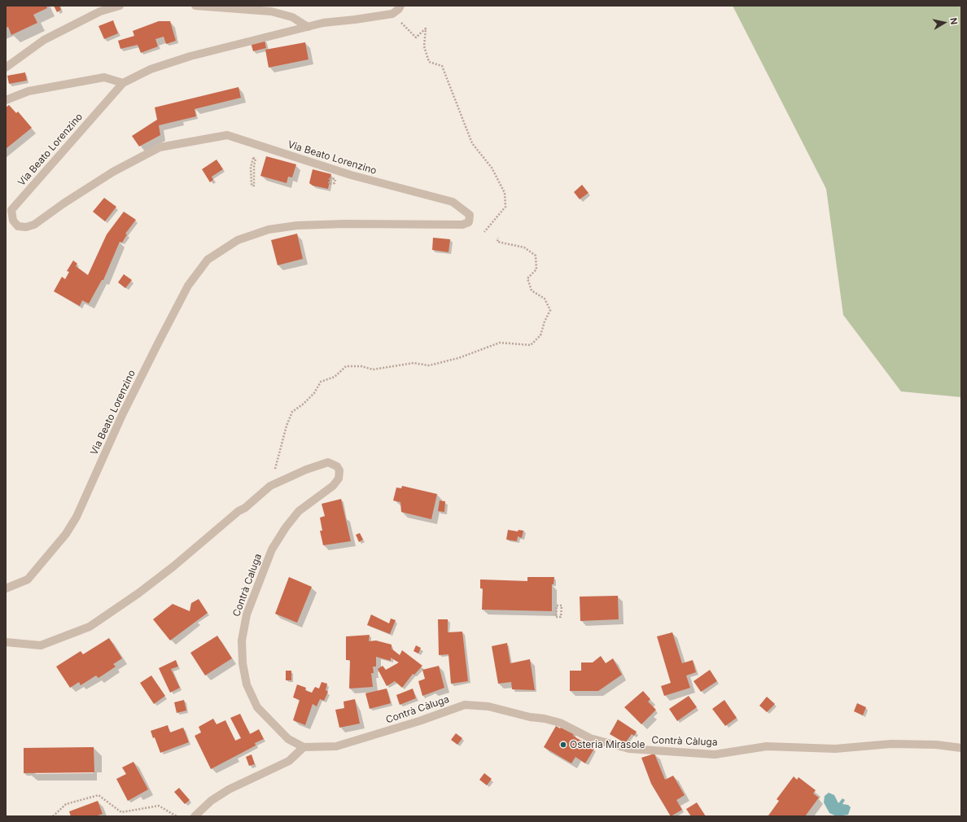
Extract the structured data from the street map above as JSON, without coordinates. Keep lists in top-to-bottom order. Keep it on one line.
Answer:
{"streets":{"street":["Via Beato Lorenzino","Contrà Caluga","Contrà Càluga"]},"crossings":[["Contrà Caluga","Contrà Càluga"]],"places":["Osteria Mirasole"],"north":"right"}
